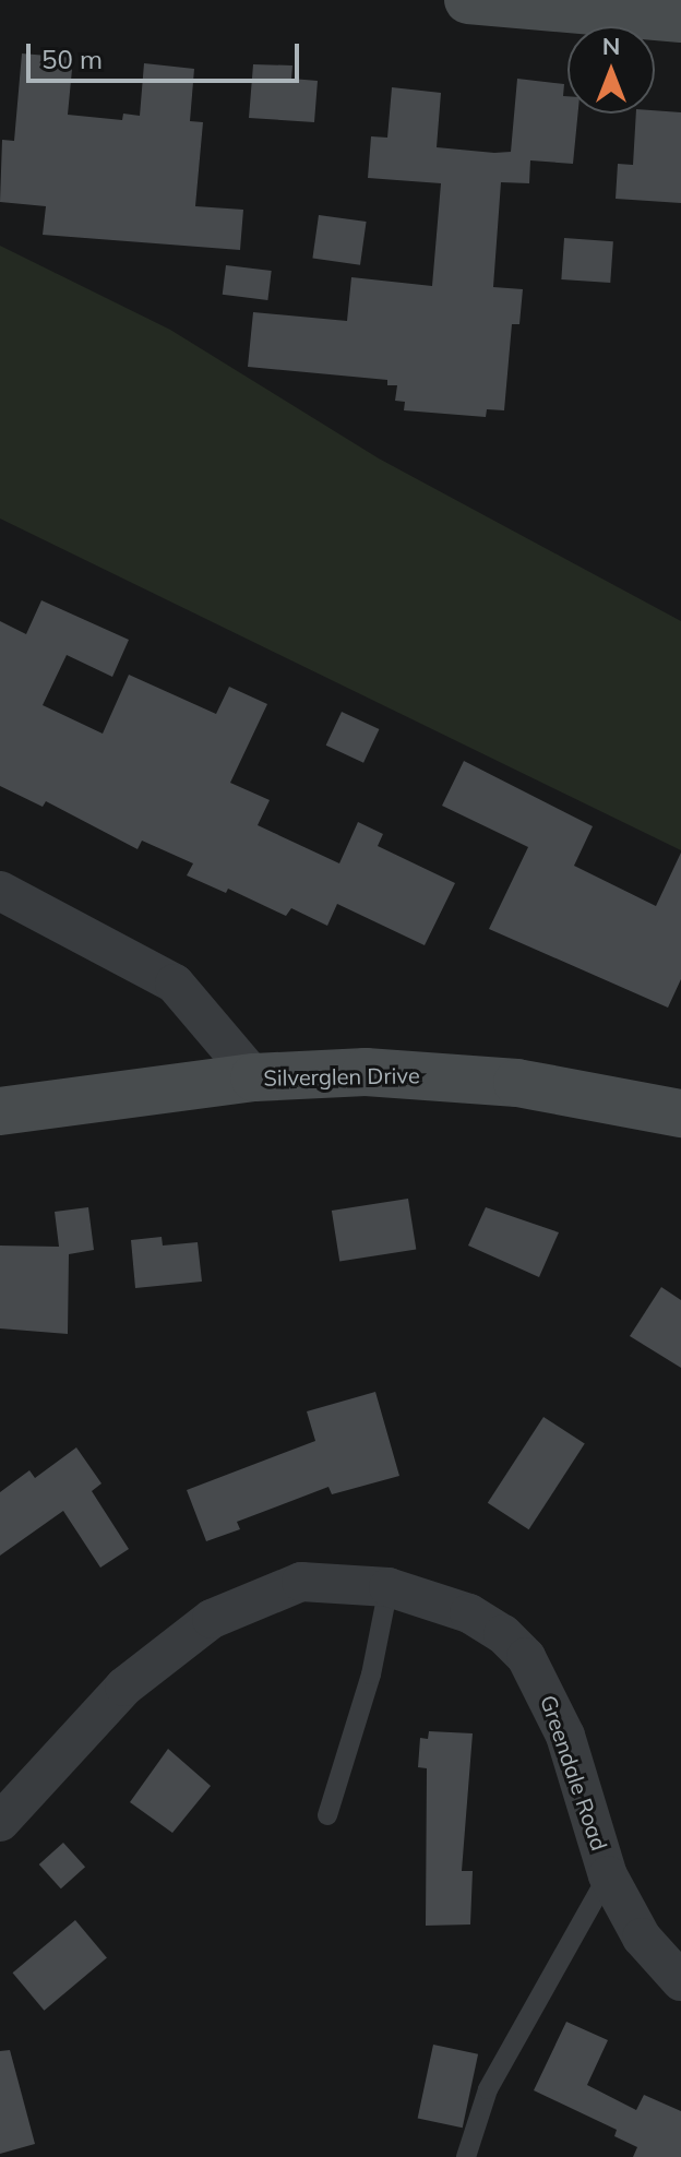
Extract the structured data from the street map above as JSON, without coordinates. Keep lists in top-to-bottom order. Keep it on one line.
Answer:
{"streets":{"street":["Silverglen Drive","Greendale Road"]},"scale_bar":"50 m","north":"top"}
